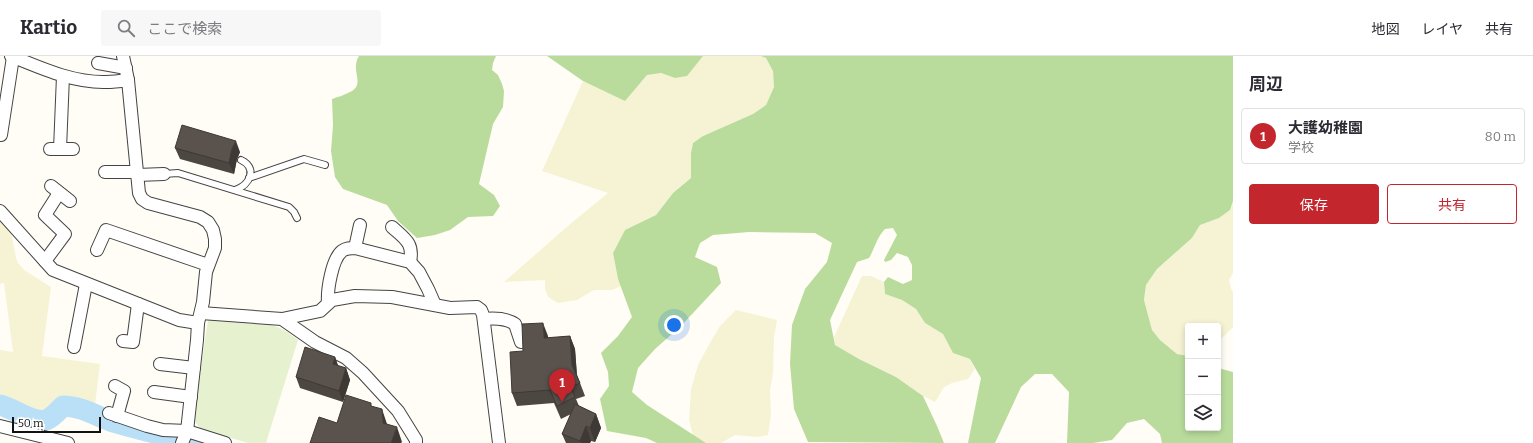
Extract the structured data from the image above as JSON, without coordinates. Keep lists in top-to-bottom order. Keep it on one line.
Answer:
{"scale_bar":"50 m","page":{"header":"Kartio","search":"ここで検索","nav":["地図","レイヤ","共有"],"heading":"周辺","list":[{"mark":"1","name":"大護幼稚園","note":"学校","value":"80 m"}],"buttons":["保存","共有"],"map_buttons":["+","−"],"pins":"1","scale":"50 m"}}
